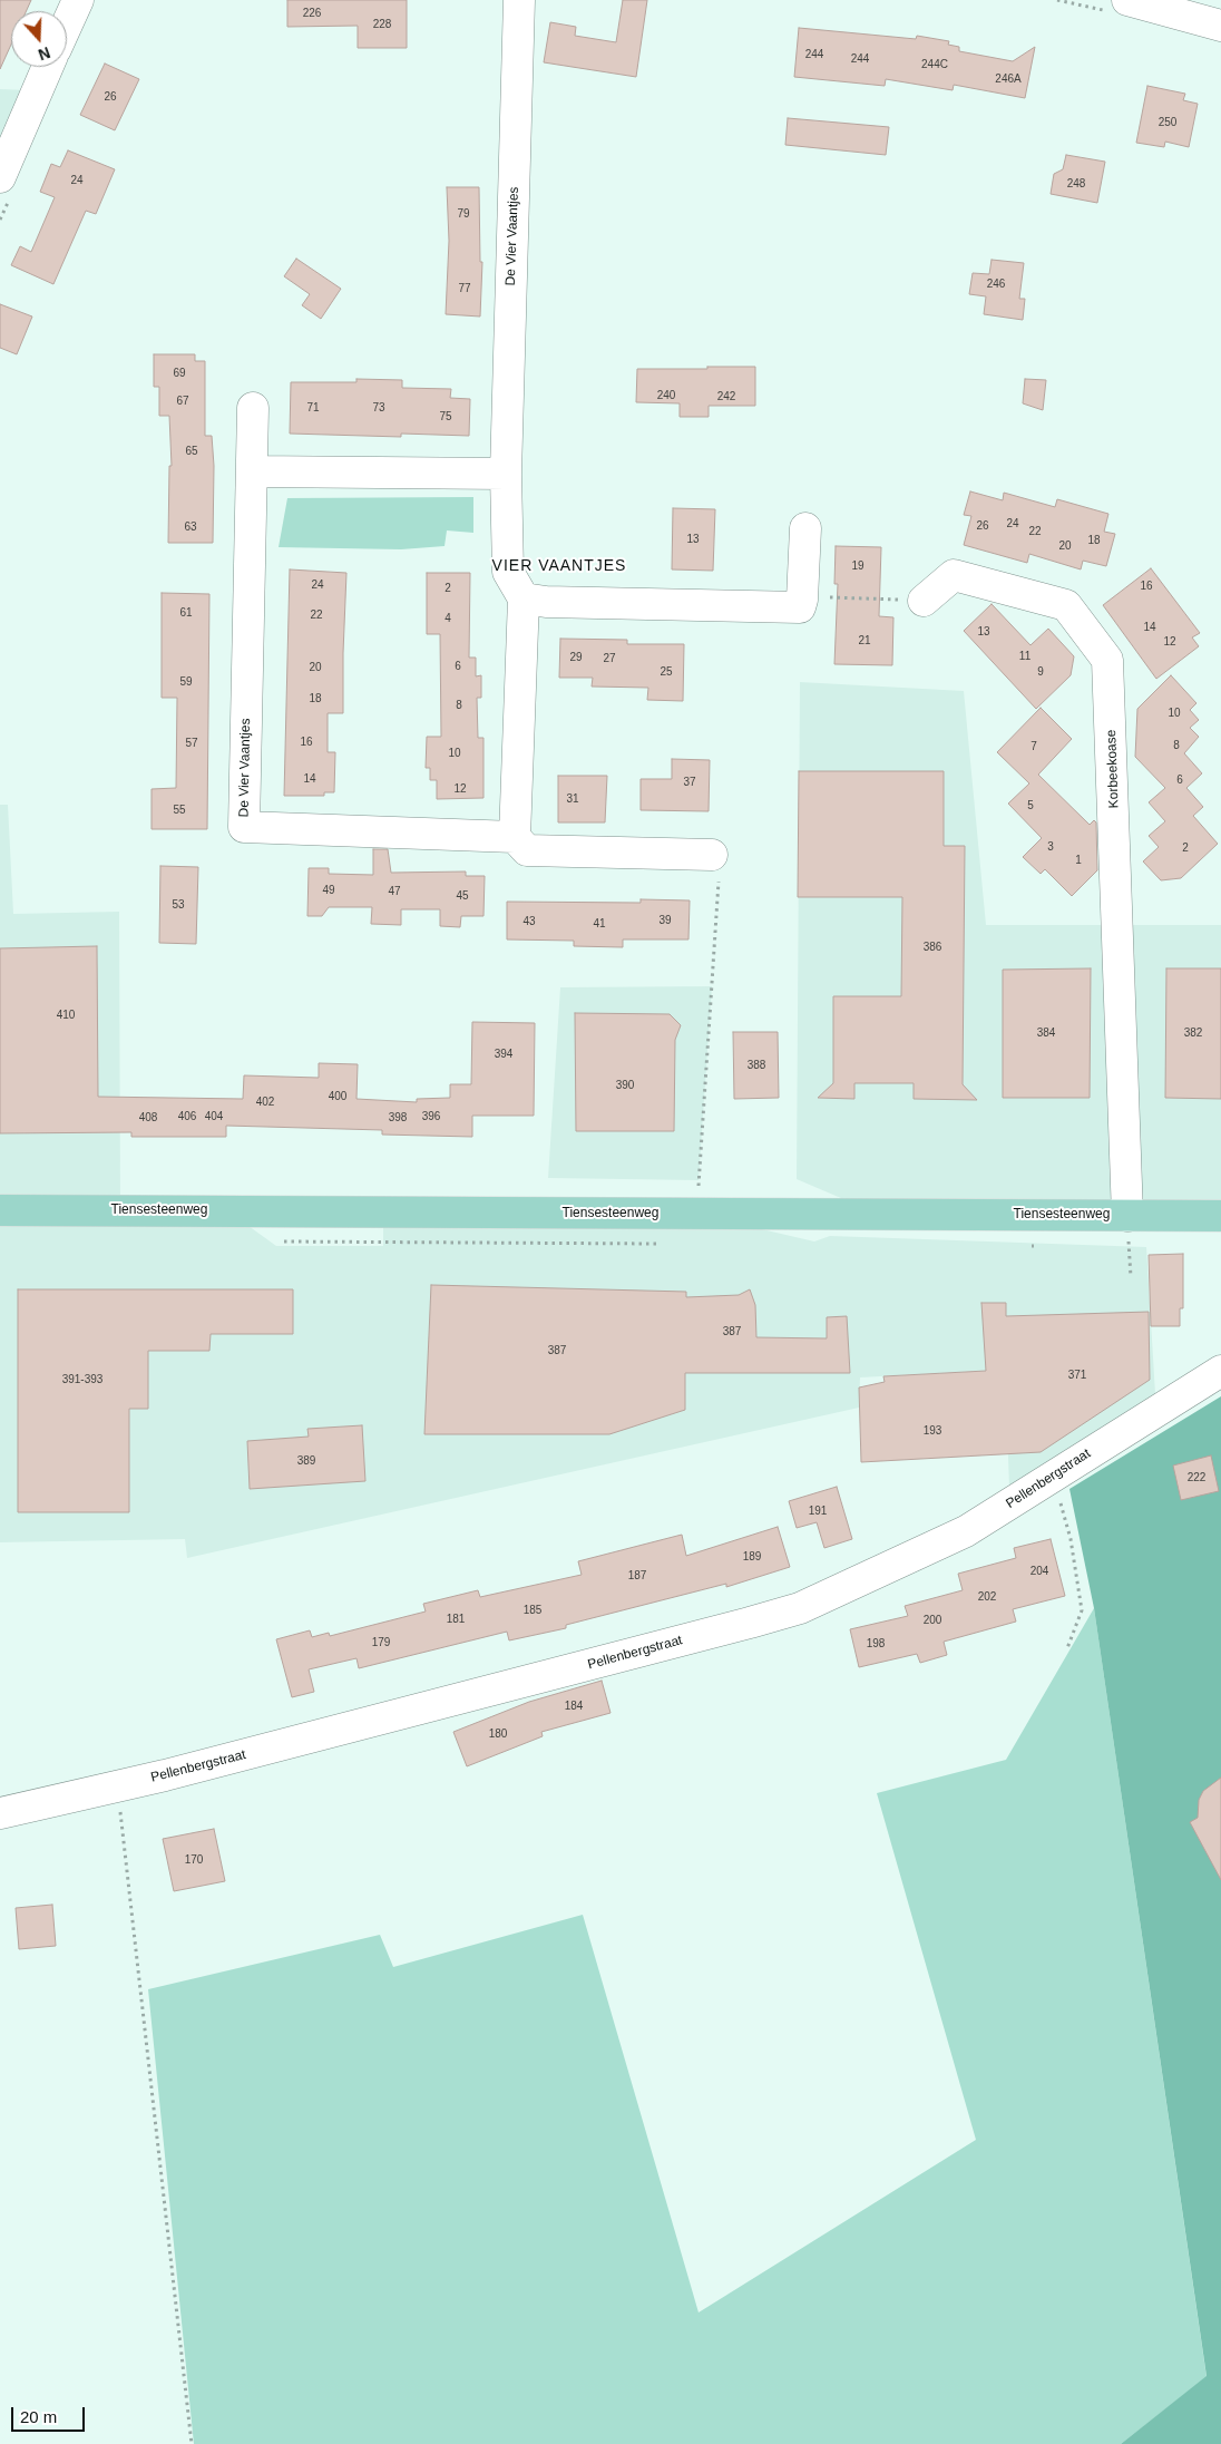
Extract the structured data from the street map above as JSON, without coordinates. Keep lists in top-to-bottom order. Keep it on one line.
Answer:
{"streets":{"main road":["Tiensesteenweg"],"street":["De Vier Vaantjes","Korbeekoase","Pellenbergstraat"]},"crossings":[["Korbeekoase","Tiensesteenweg"]],"districts":["VIER VAANTJES"],"house_numbers":["226","228","244","244","244C","246A","26","250","24","248","79","246","77","69","240","242","67","71","73","75","65","24","26","63","22","13","18","20","19","24","16","2","61","22","4","14","13","21","12","11","29","27","6","20","25","9","59","18","8","10","16","57","8","7","10","14","6","37","12","31","5","55","3","2","1","49","47","45","53","39","43","41","386","410","384","382","394","388","390","400","402","406","404","396","408","398","387","387","371","391-393","193","389","222","191","189","204","187","202","185","181","200","179","198","184","180","170"],"scale_bar":"20 m","north":"bottom"}
